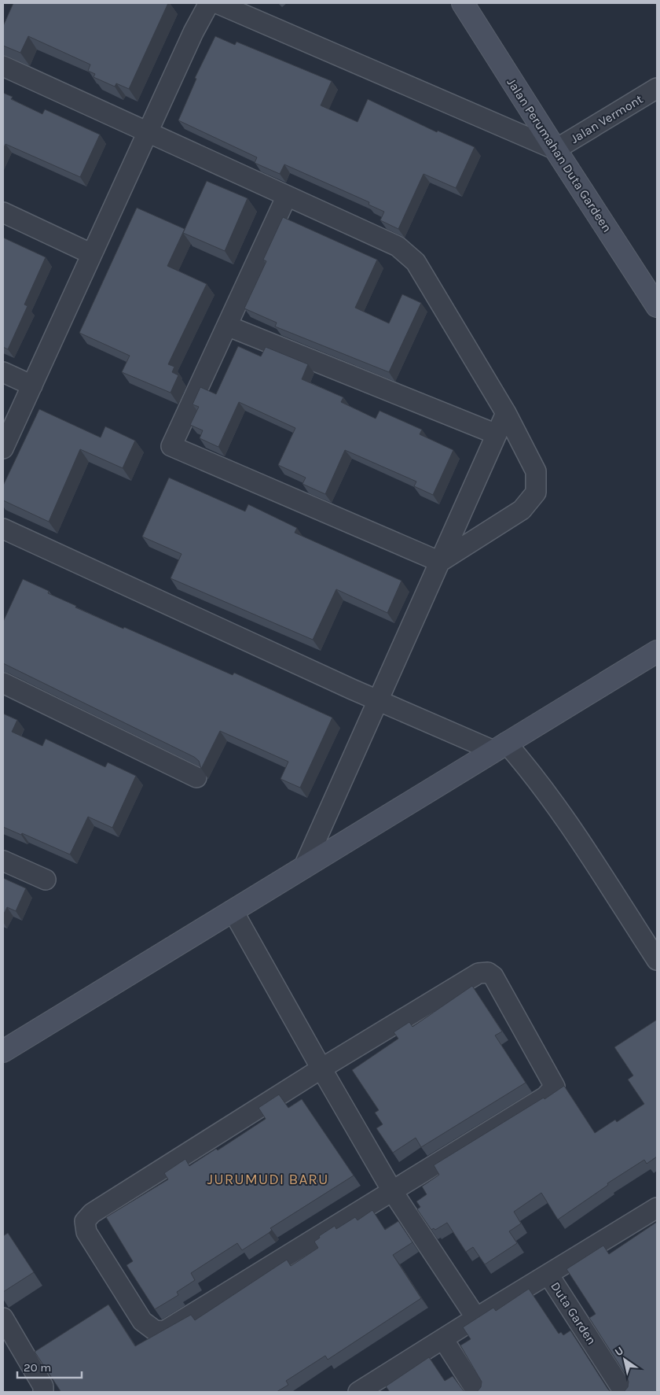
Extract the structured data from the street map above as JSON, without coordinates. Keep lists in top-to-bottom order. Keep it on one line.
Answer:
{"streets":{"street":["Jalan Vermont","Jalan Perumahan Duta Gardeen","Duta Garden"]},"crossings":[["Jalan Vermont","Jalan Perumahan Duta Gardeen"]],"districts":["JURUMUDI BARU"],"scale_bar":"20 m","north":"top left"}
